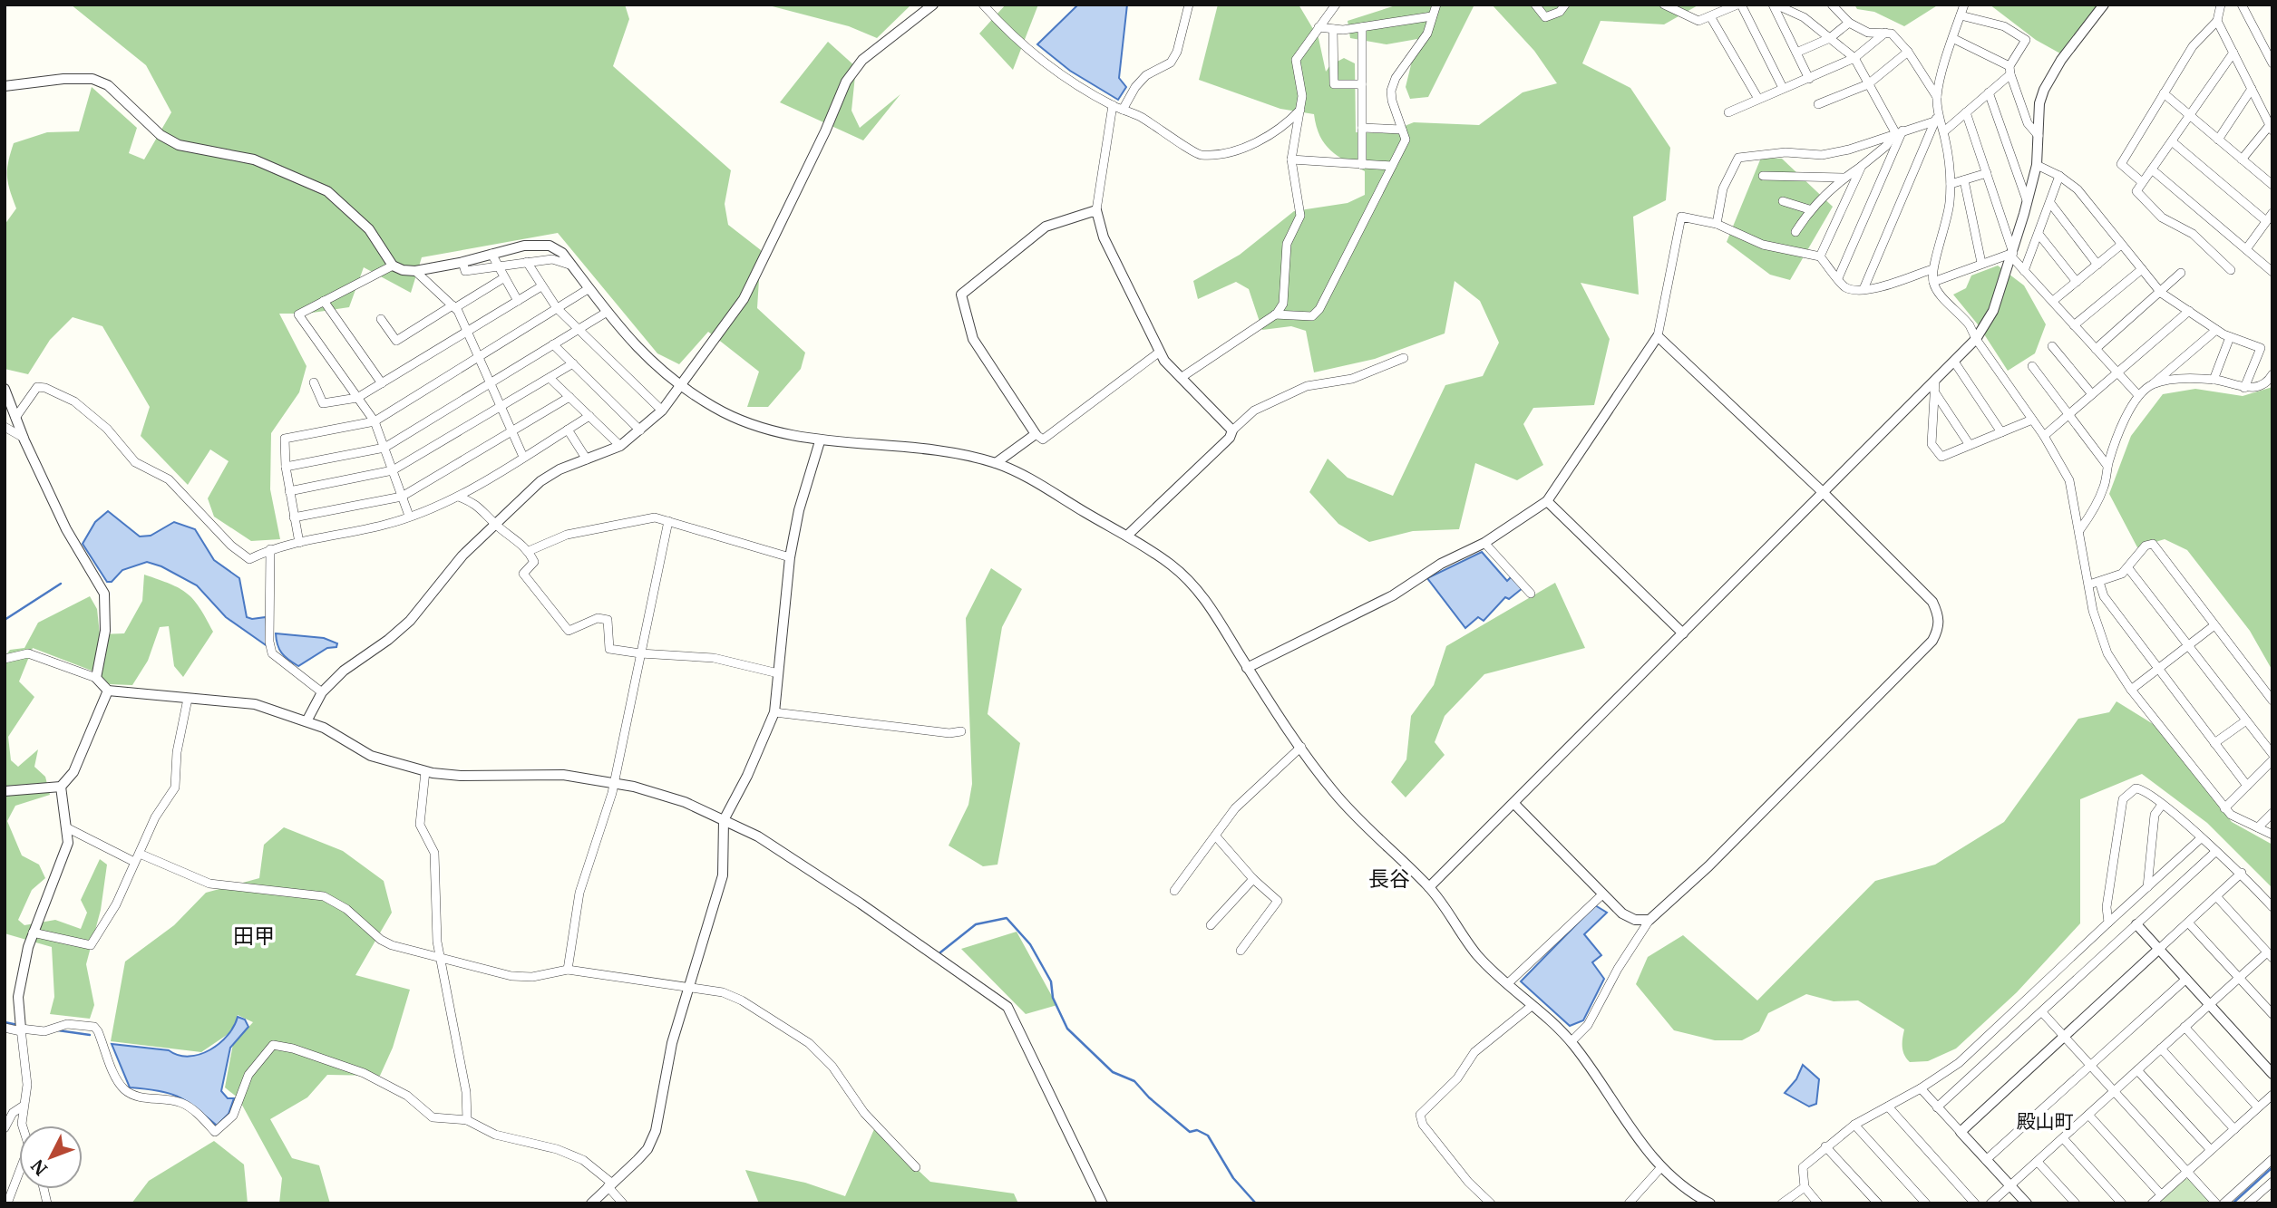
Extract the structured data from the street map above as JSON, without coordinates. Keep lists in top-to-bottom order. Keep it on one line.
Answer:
{"districts":["長谷","田甲","殿山町"],"north":"bottom left"}
